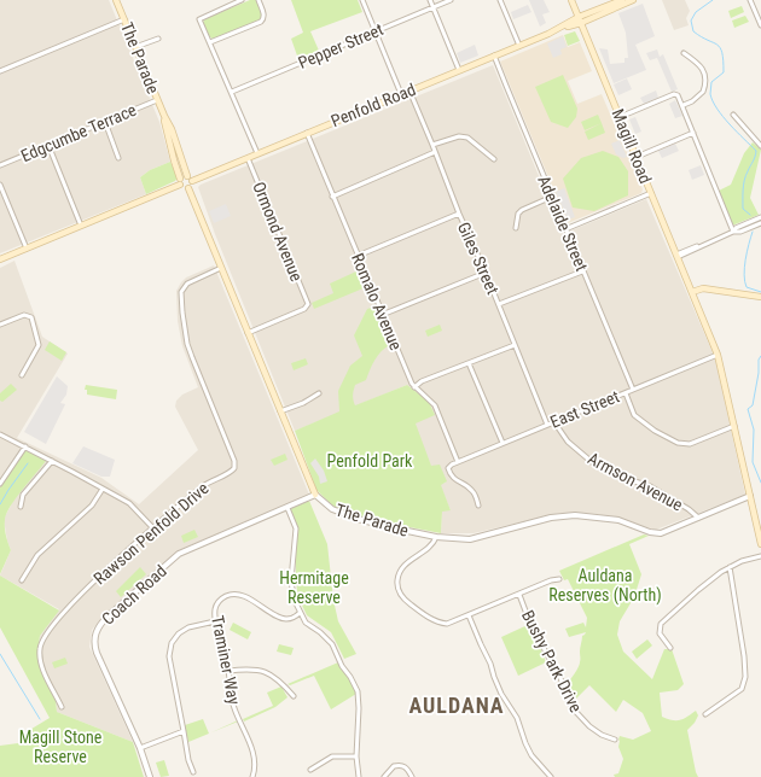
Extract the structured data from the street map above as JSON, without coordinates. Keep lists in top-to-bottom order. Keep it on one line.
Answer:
{"streets":{"main road":["The Parade","Penfold Road","Magill Road"],"street":["Pepper Street","Edgcumbe Terrace","Adelaide Street","Ormond Avenue","Giles Street","Romalo Avenue","East Street","Armson Avenue","Rawson Penfold Drive","Coach Road","Traminer Way","Bushy Park Drive"]},"crossings":[["The Parade","Penfold Road"],["The Parade","Edgcumbe Terrace"],["The Parade","Ormond Avenue"],["The Parade","Armson Avenue"],["The Parade","Rawson Penfold Drive"],["The Parade","Coach Road"],["Penfold Road","Magill Road"],["Penfold Road","Adelaide Street"],["Penfold Road","Ormond Avenue"],["Penfold Road","Giles Street"],["Penfold Road","Romalo Avenue"],["Magill Road","East Street"],["Adelaide Street","East Street"],["Giles Street","East Street"],["Romalo Avenue","East Street"],["East Street","Armson Avenue"]],"districts":["AULDANA"],"parks":["Penfold Park","Auldana Reserves (North)","Hermitage Reserve","Magill Stone Reserve"]}
